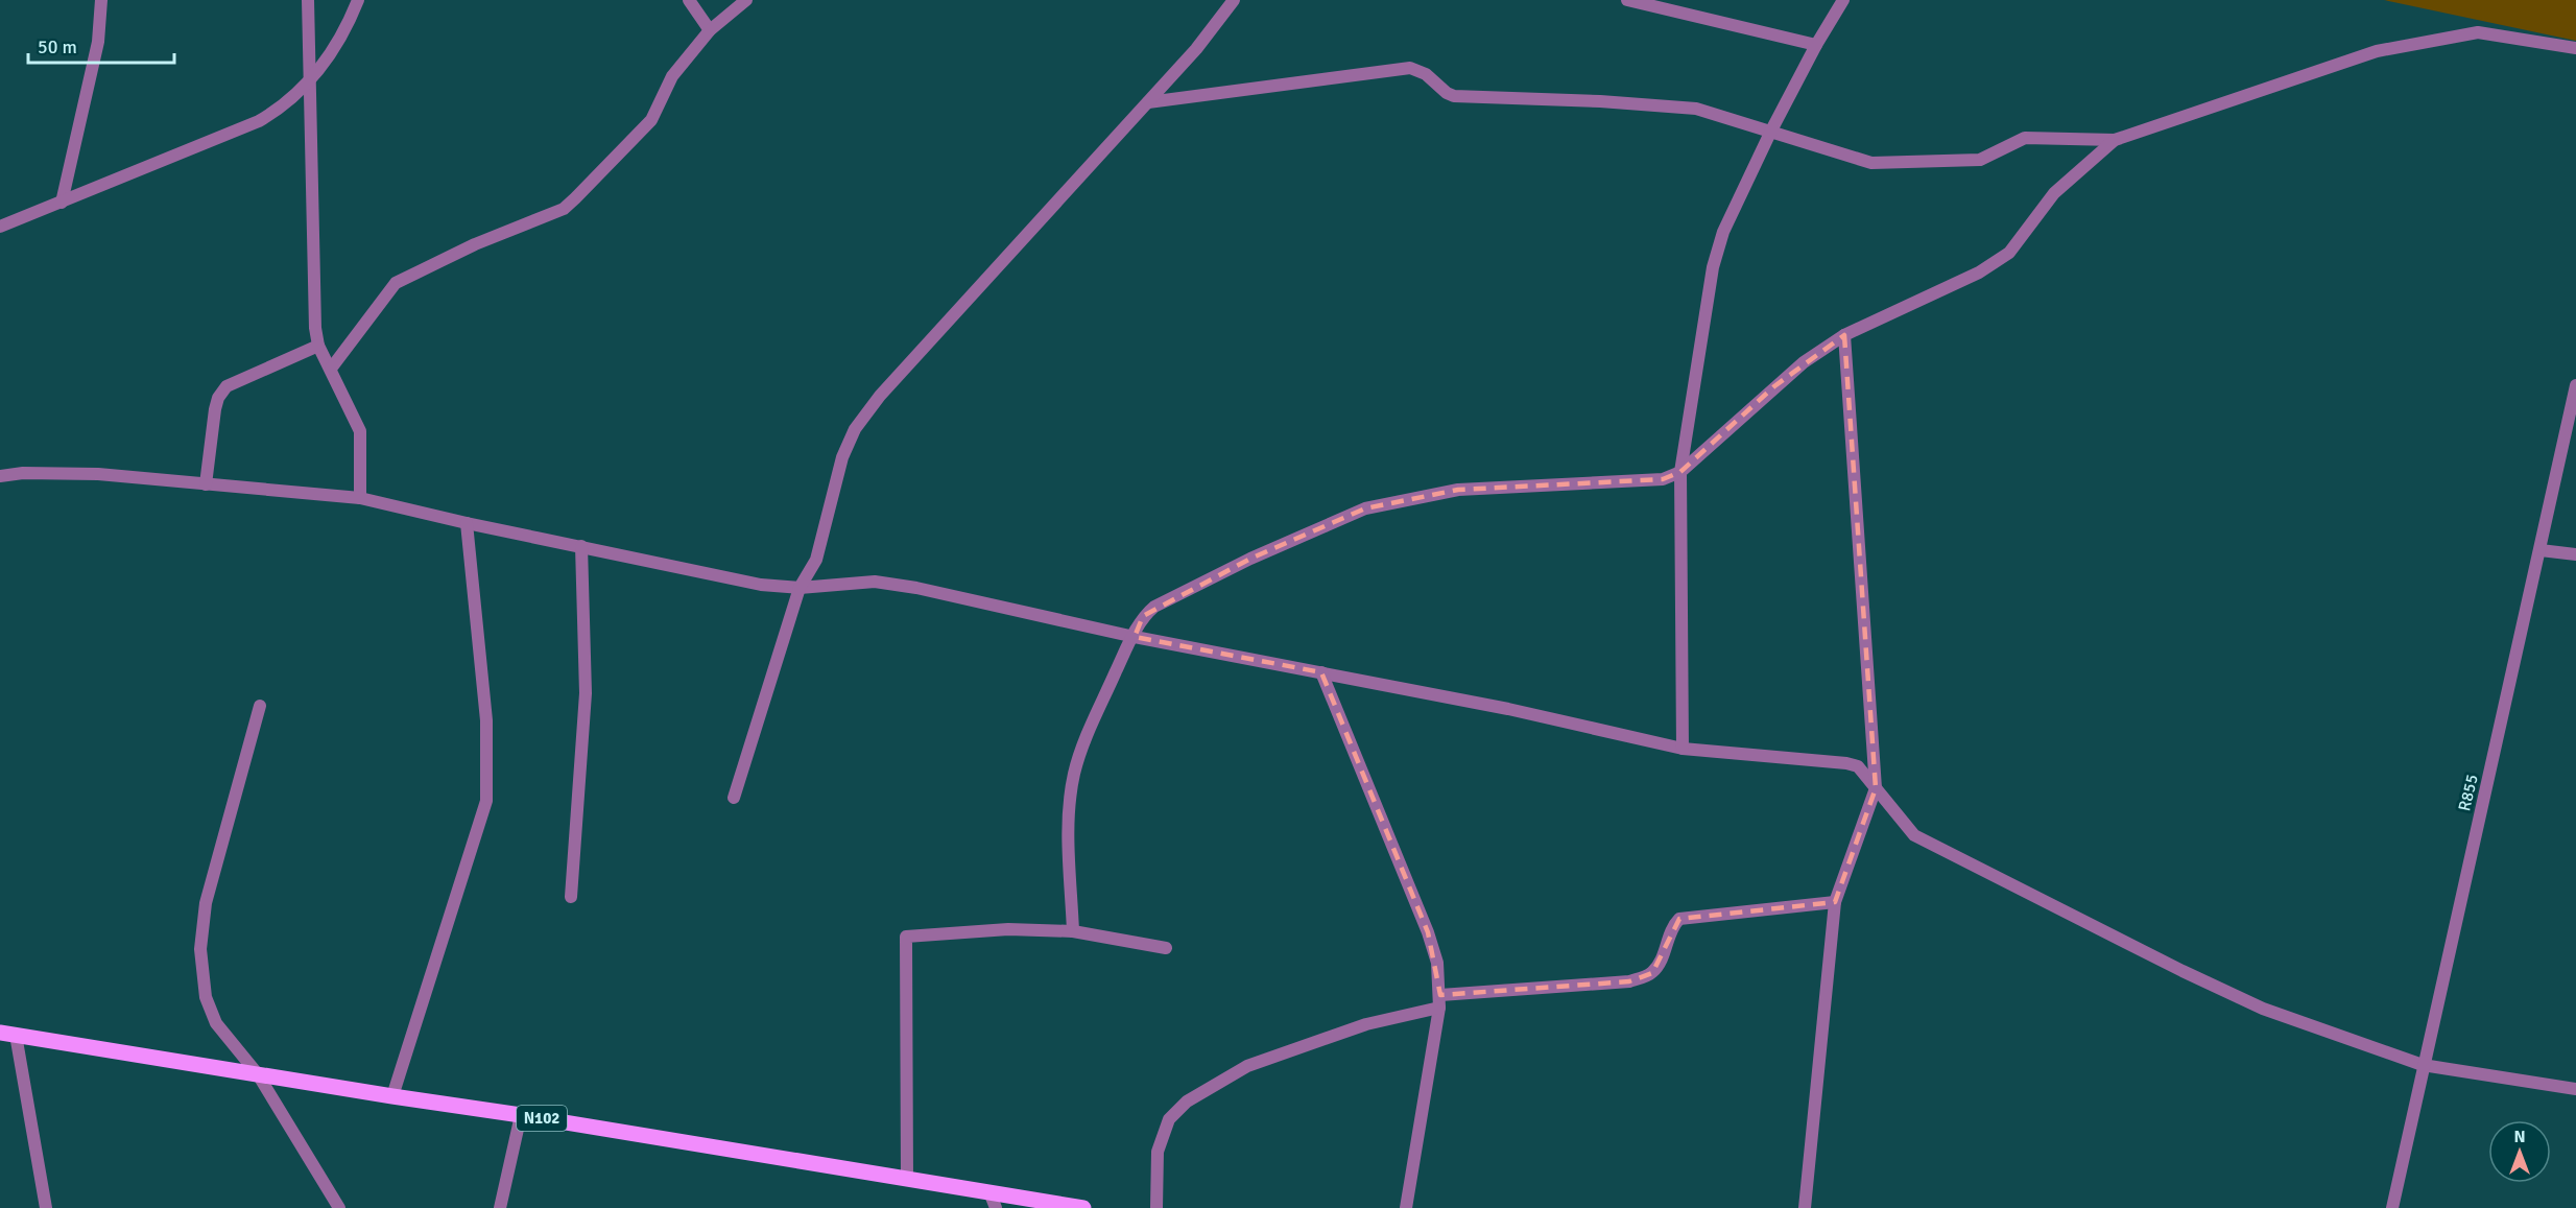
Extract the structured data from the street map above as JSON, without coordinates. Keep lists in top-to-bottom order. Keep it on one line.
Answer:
{"streets":{"main road":["N102"],"street":["R855"]},"scale_bar":"50 m","north":"top"}
